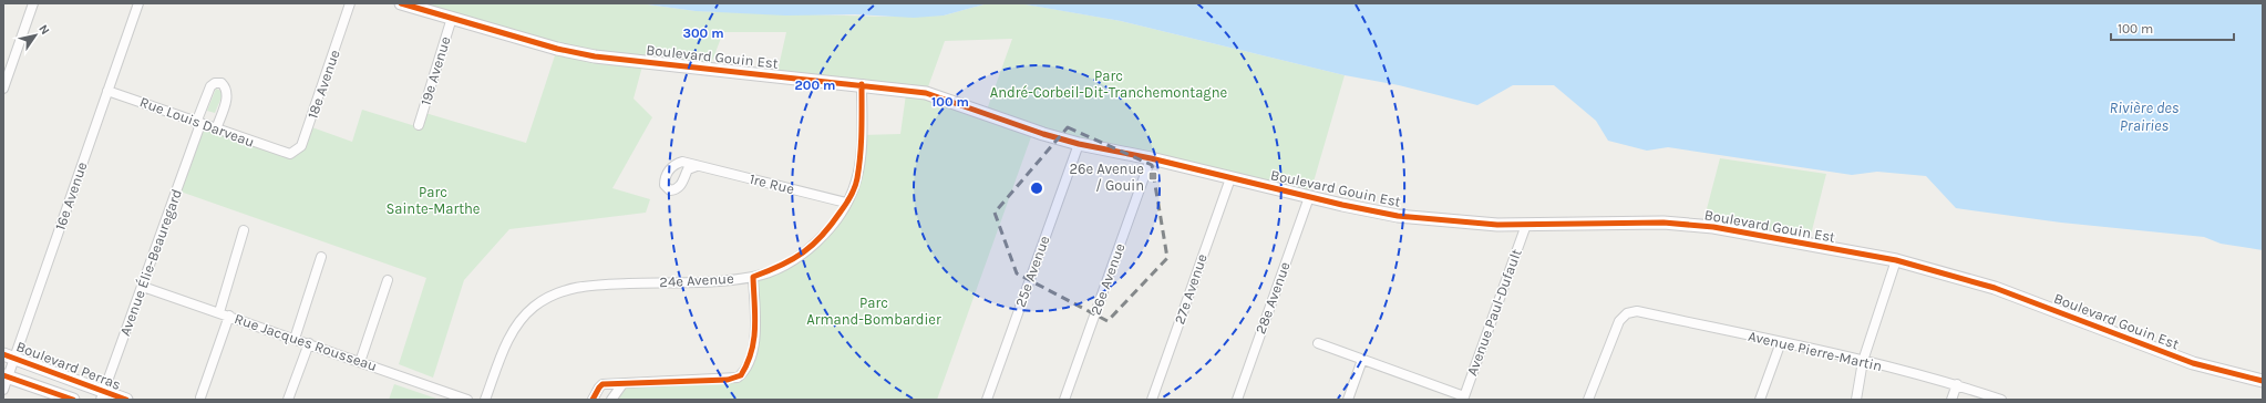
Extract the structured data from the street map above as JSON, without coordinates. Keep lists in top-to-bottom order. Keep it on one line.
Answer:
{"streets":{"street":["Boulevard Gouin Est","19e Avenue","18e Avenue","Rue Louis Darveau","1re Rue","16e Avenue","Avenue Élie-Beauregard","25e Avenue","26e Avenue","24e Avenue","27e Avenue","28e Avenue","Avenue Paul-Dufault","Rue Jacques Rousseau","Avenue Pierre-Martin","Boulevard Perras"]},"crossings":[["Boulevard Gouin Est","19e Avenue"],["Boulevard Gouin Est","25e Avenue"],["Boulevard Gouin Est","26e Avenue"],["Boulevard Gouin Est","24e Avenue"],["Boulevard Gouin Est","27e Avenue"],["Boulevard Gouin Est","28e Avenue"],["Boulevard Gouin Est","Avenue Paul-Dufault"],["18e Avenue","Rue Louis Darveau"],["Rue Louis Darveau","16e Avenue"],["Rue Louis Darveau","Avenue Élie-Beauregard"],["1re Rue","24e Avenue"],["16e Avenue","Boulevard Perras"],["Avenue Élie-Beauregard","Rue Jacques Rousseau"],["Avenue Élie-Beauregard","Boulevard Perras"]],"water":["Rivière des Prairies"],"parks":["Parc André-Corbeil-Dit-Tranchemontagne","Parc Sainte-Marthe","Parc Armand-Bombardier"],"places":{"transit":["26e Avenue / Gouin"]},"scale_bar":"100 m","north":"top right","rings":["300 m","200 m","100 m"]}
